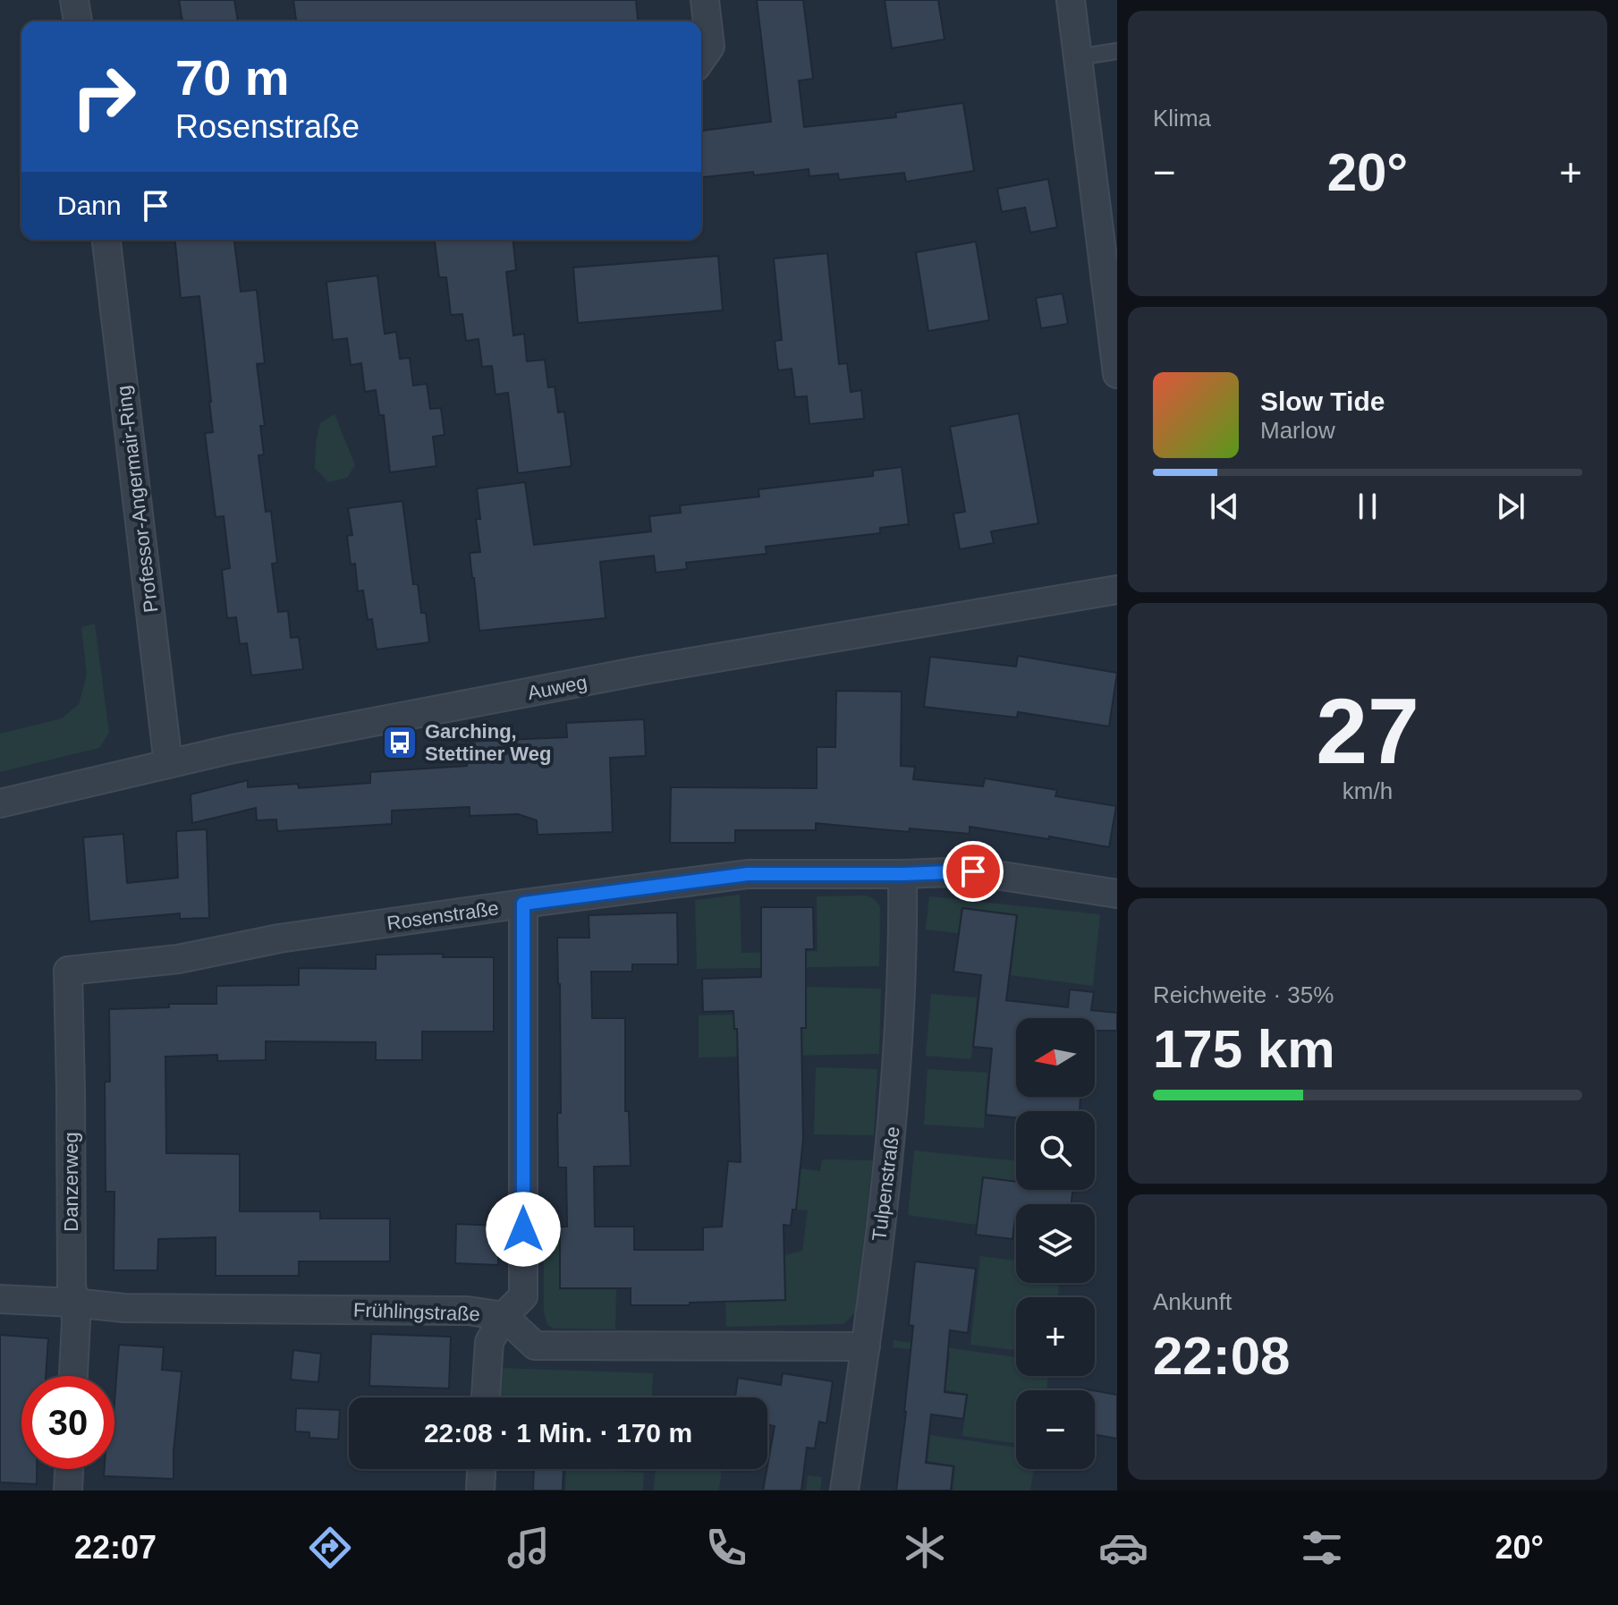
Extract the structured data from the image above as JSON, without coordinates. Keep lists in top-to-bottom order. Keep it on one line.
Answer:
{"streets":{"street":["Professor-Angermair-Ring","Auweg","Rosenstraße","Danzerweg","Tulpenstraße","Frühlingstraße"]},"crossings":[["Professor-Angermair-Ring","Auweg"],["Rosenstraße","Danzerweg"],["Rosenstraße","Tulpenstraße"],["Danzerweg","Frühlingstraße"],["Tulpenstraße","Frühlingstraße"]],"places":{"bus stop":["Garching, Stettiner Weg"]},"north":"left","page":{"tile":["Klima",["27","km/h"],["Reichweite · 35%","175 km"],["Ankunft","22:08"]],"turn":["70 m","Rosenstraße"],"heat":["−","20°","+"],"then":"Dann","song":["Slow Tide","Marlow"],"map_buttons":["+","−"],"limit":"30","trip":"22:08 · 1 Min. · 170 m","tabs":["22:07","20°"]}}
